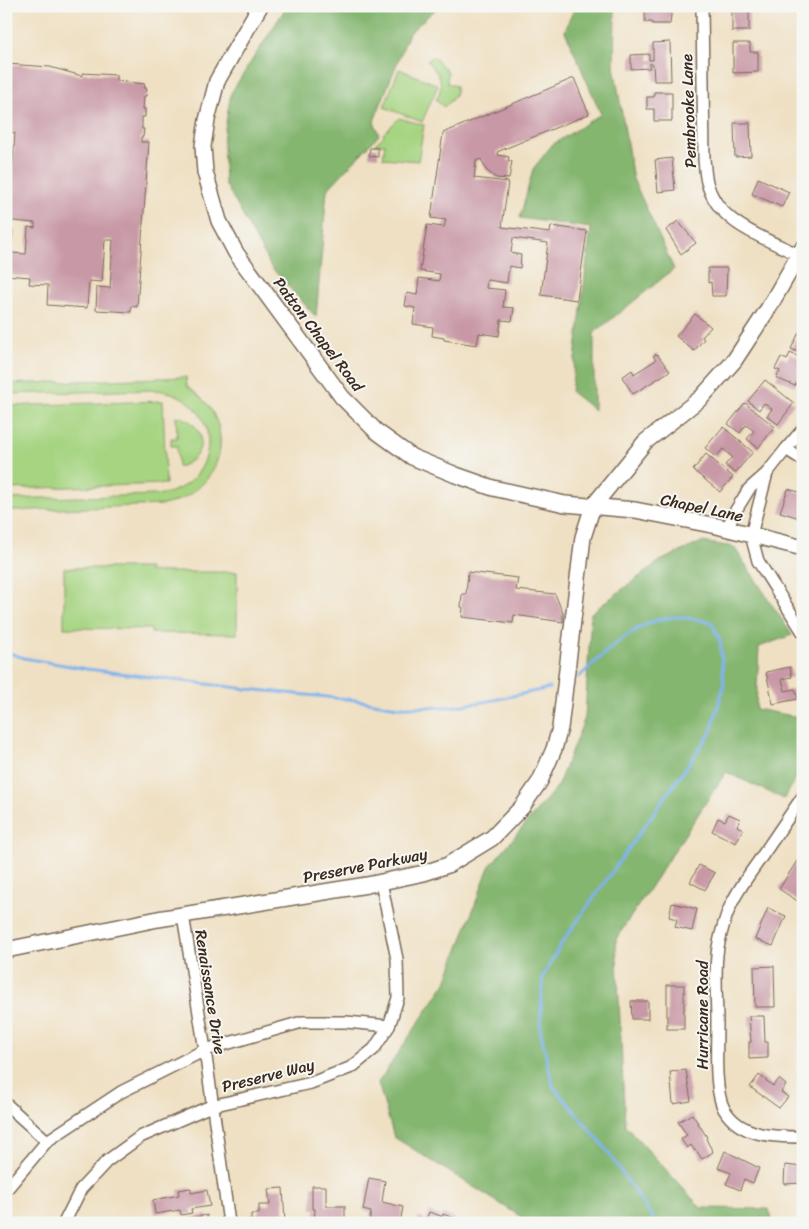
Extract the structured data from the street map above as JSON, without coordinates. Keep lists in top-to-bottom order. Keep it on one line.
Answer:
{"streets":{"street":["Pembrooke Lane","Patton Chapel Road","Chapel Lane","Preserve Parkway","Renaissance Drive","Hurricane Road","Preserve Way"]},"crossings":[["Patton Chapel Road","Chapel Lane"],["Patton Chapel Road","Preserve Parkway"],["Chapel Lane","Preserve Parkway"],["Preserve Parkway","Renaissance Drive"],["Preserve Parkway","Preserve Way"],["Renaissance Drive","Preserve Way"]]}
